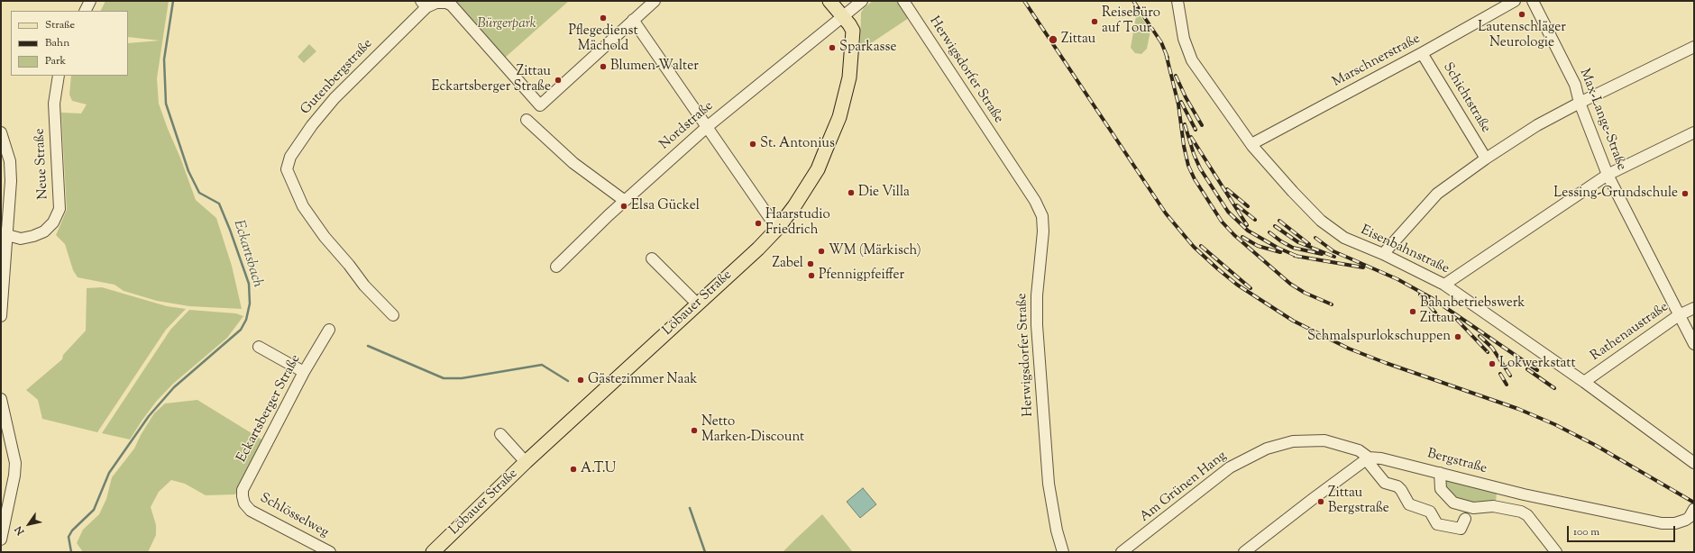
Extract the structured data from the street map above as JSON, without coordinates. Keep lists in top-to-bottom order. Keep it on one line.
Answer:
{"streets":{"main road":["Löbauer Straße"],"street":["Marschnerstraße","Herwigsdorfer Straße","Gutenbergstraße","Schichtstraße","Max-Lange-Straße","Nordstraße","Neue Straße","Eisenbahnstraße","Rathenaustraße","Eckartsberger Straße","Bergstraße","Am Grünen Hang","Schlösselweg"]},"crossings":[["Marschnerstraße","Schichtstraße"],["Marschnerstraße","Eisenbahnstraße"],["Max-Lange-Straße","Rathenaustraße"],["Nordstraße","Löbauer Straße"],["Eisenbahnstraße","Rathenaustraße"],["Eckartsberger Straße","Schlösselweg"],["Bergstraße","Am Grünen Hang"]],"water":["Eckartsbach"],"parks":["Bürgerpark"],"places":["Lautenschläger Neurologie","Pflegedienst Mächold","Reisebüro auf Tour","Zittau","Sparkasse","Blumen-Walter","Zittau Eckartsberger Straße","St. Antonius","Die Villa","Lessing-Grundschule","Elsa Gückel","Haarstudio Friedrich","WM (Märkisch)","Zabel","Pfennigpfeiffer","Bahnbetriebswerk Zittau","Schmalspurlokschuppen","Lokwerkstatt","Gästezimmer Naak","Netto Marken-Discount","A.T.U","Zittau Bergstraße"],"legend":["Straße","Bahn","Park"],"scale_bar":"100 m","north":"bottom left"}
